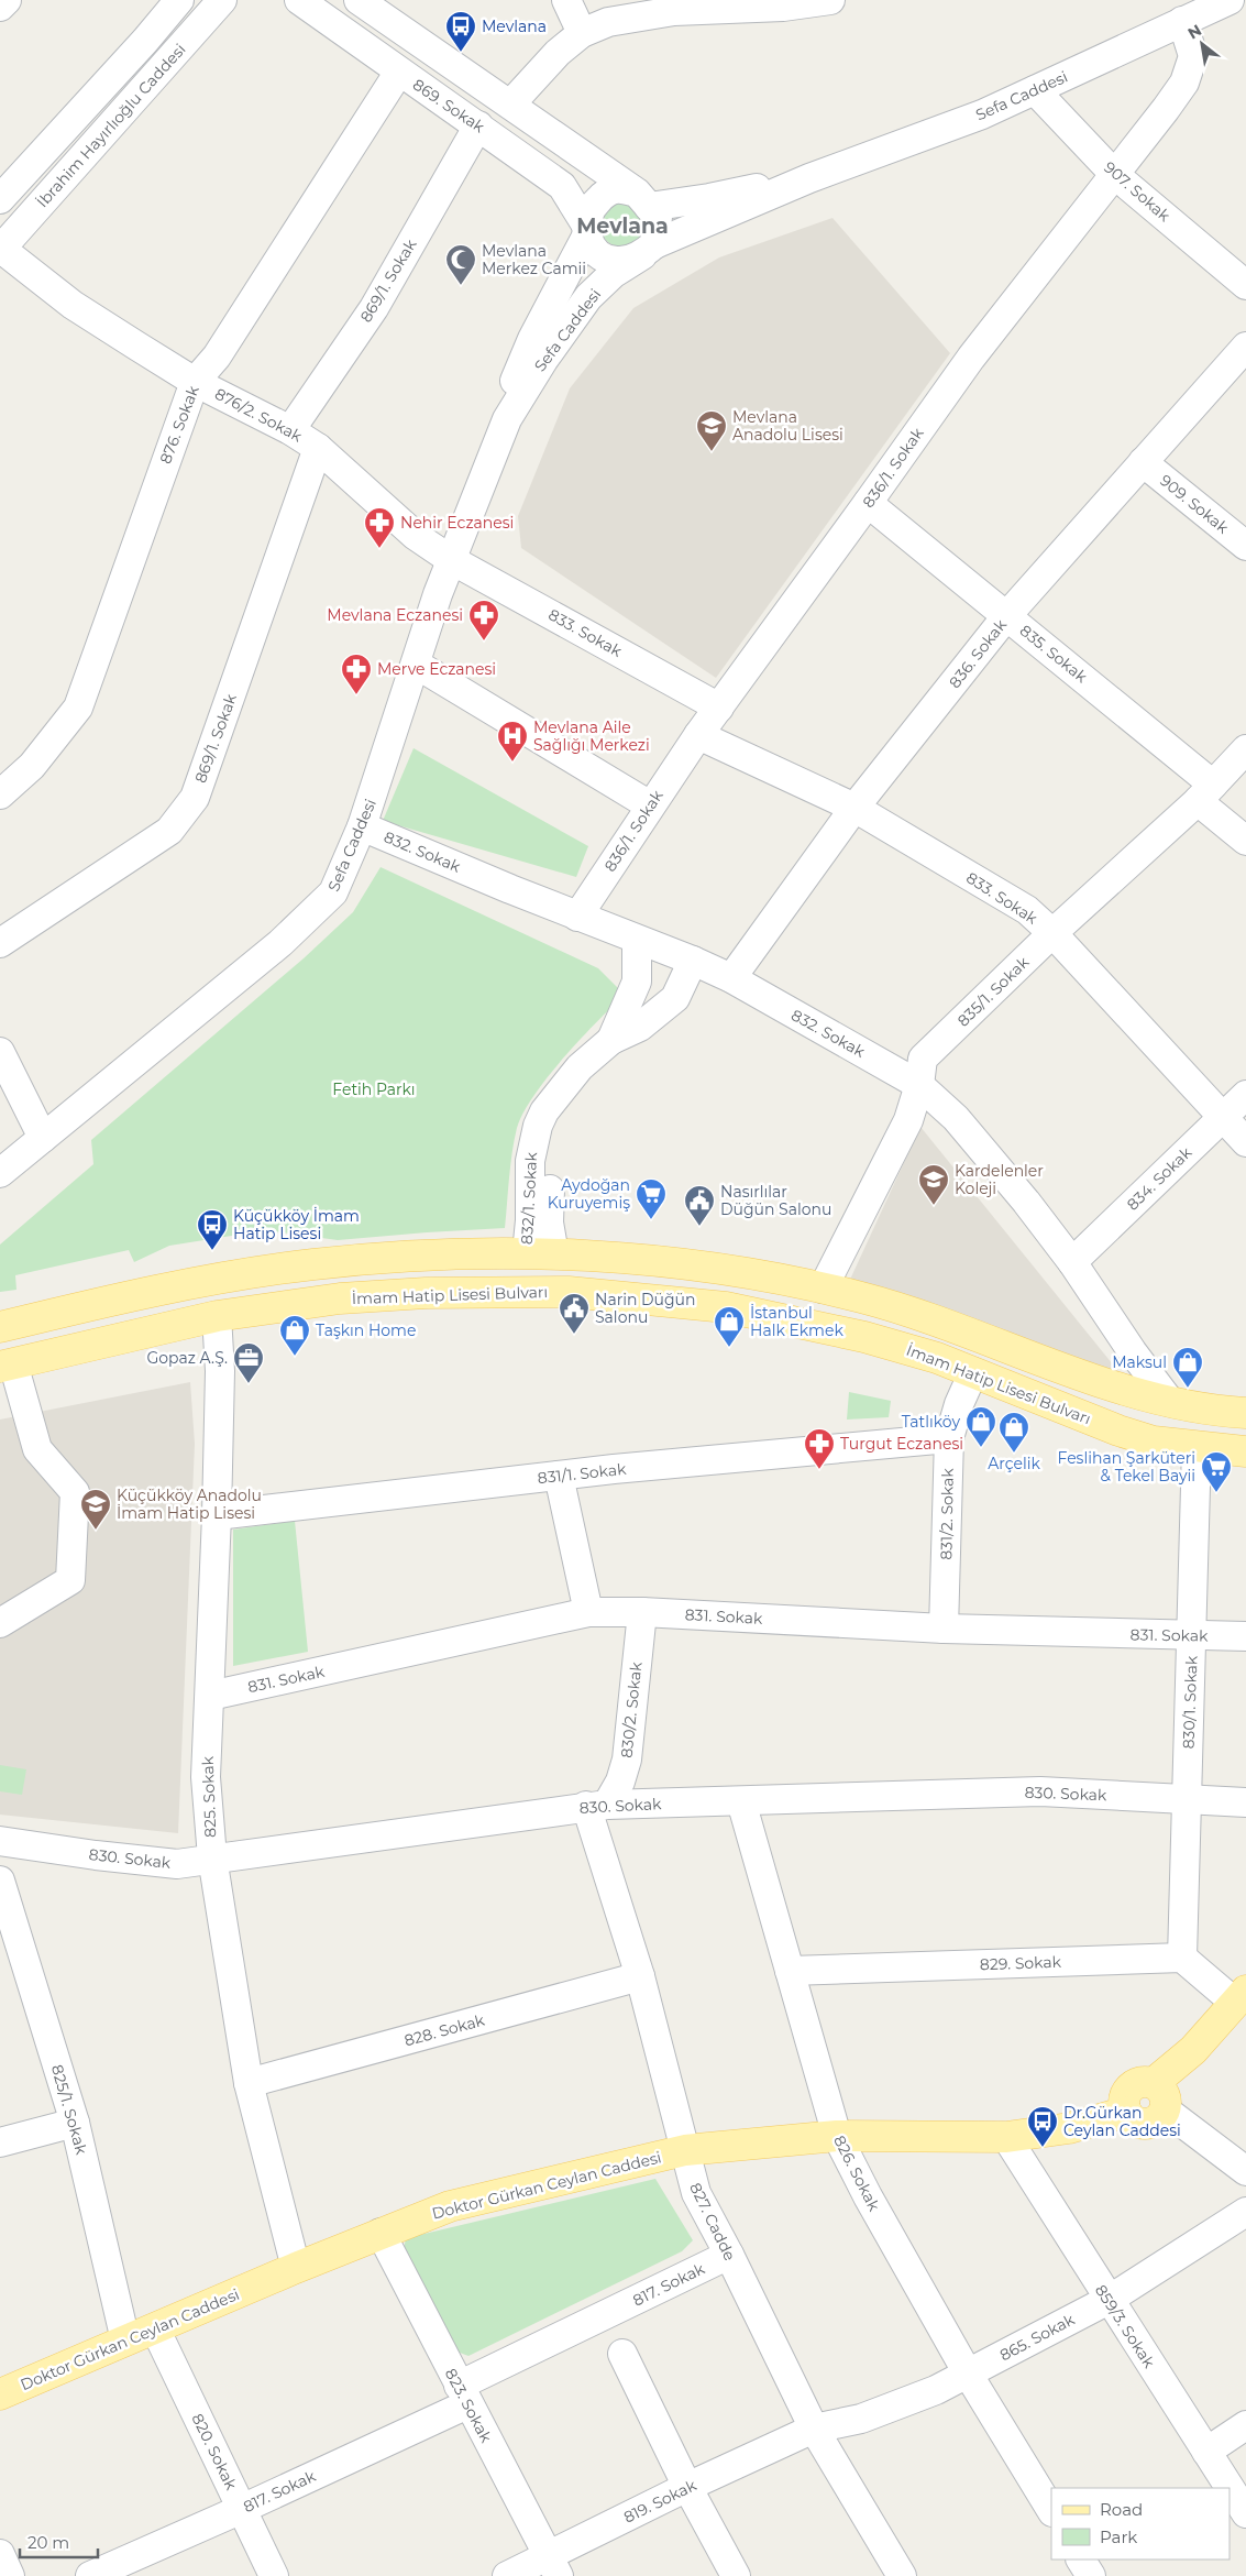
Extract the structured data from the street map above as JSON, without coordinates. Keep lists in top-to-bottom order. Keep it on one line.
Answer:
{"streets":{"main road":["İmam Hatip Lisesi Bulvarı","Doktor Gürkan Ceylan Caddesi"],"street":["Sefa Caddesi","869. Sokak","İbrahim Hayırlıoğlu Caddesi","907. Sokak","869/1. Sokak","876/2. Sokak","876. Sokak","836/1. Sokak","909. Sokak","833. Sokak","836. Sokak","835. Sokak","832. Sokak","835/1. Sokak","834. Sokak","832/1. Sokak","831/1. Sokak","831/2. Sokak","831. Sokak","830/1. Sokak","830/2. Sokak","830. Sokak","825. Sokak","829. Sokak","828. Sokak","825/1. Sokak","826. Sokak","827. Cadde","817. Sokak","859/3. Sokak","865. Sokak","823. Sokak","820. Sokak","819. Sokak"]},"crossings":[["Sefa Caddesi","869. Sokak"],["Sefa Caddesi","907. Sokak"],["Sefa Caddesi","876/2. Sokak"],["Sefa Caddesi","836/1. Sokak"],["Sefa Caddesi","833. Sokak"],["Sefa Caddesi","832. Sokak"],["869. Sokak","869/1. Sokak"],["869. Sokak","876. Sokak"],["İbrahim Hayırlıoğlu Caddesi","876/2. Sokak"],["907. Sokak","836/1. Sokak"],["869/1. Sokak","876/2. Sokak"],["876/2. Sokak","876. Sokak"],["876/2. Sokak","833. Sokak"],["836/1. Sokak","833. Sokak"],["836/1. Sokak","835. Sokak"],["836/1. Sokak","832. Sokak"],["909. Sokak","836. Sokak"],["833. Sokak","836. Sokak"],["833. Sokak","835/1. Sokak"],["833. Sokak","834. Sokak"],["836. Sokak","835. Sokak"],["836. Sokak","832. Sokak"],["835. Sokak","835/1. Sokak"],["832. Sokak","835/1. Sokak"],["832. Sokak","834. Sokak"],["832. Sokak","832/1. Sokak"],["İmam Hatip Lisesi Bulvarı","831/2. Sokak"],["İmam Hatip Lisesi Bulvarı","830/1. Sokak"],["İmam Hatip Lisesi Bulvarı","825. Sokak"],["831/1. Sokak","831/2. Sokak"],["831/1. Sokak","825. Sokak"],["831/2. Sokak","831. Sokak"],["831. Sokak","830/1. Sokak"],["831. Sokak","830/2. Sokak"],["831. Sokak","825. Sokak"],["830/1. Sokak","830. Sokak"],["830/1. Sokak","829. Sokak"],["830/2. Sokak","830. Sokak"],["830/2. Sokak","827. Cadde"],["830. Sokak","825. Sokak"],["830. Sokak","826. Sokak"],["830. Sokak","827. Cadde"],["825. Sokak","828. Sokak"],["825. Sokak","Doktor Gürkan Ceylan Caddesi"],["829. Sokak","826. Sokak"],["828. Sokak","827. Cadde"],["825/1. Sokak","Doktor Gürkan Ceylan Caddesi"],["826. Sokak","Doktor Gürkan Ceylan Caddesi"],["826. Sokak","865. Sokak"],["Doktor Gürkan Ceylan Caddesi","827. Cadde"],["Doktor Gürkan Ceylan Caddesi","859/3. Sokak"],["Doktor Gürkan Ceylan Caddesi","823. Sokak"],["Doktor Gürkan Ceylan Caddesi","820. Sokak"],["827. Cadde","817. Sokak"],["827. Cadde","865. Sokak"],["827. Cadde","819. Sokak"],["817. Sokak","823. Sokak"],["817. Sokak","820. Sokak"],["859/3. Sokak","865. Sokak"],["865. Sokak","819. Sokak"],["823. Sokak","819. Sokak"]],"districts":["Mevlana"],"parks":["Fetih Parkı"],"places":{"bus stop":["Mevlana","Küçükköy İmam Hatip Lisesi","Dr.Gürkan Ceylan Caddesi"],"mosque":["Mevlana Merkez Camii"],"school or university":["Mevlana Anadolu Lisesi","Kardelenler Koleji","Küçükköy Anadolu İmam Hatip Lisesi"],"pharmacy":["Nehir Eczanesi","Mevlana Eczanesi","Merve Eczanesi","Turgut Eczanesi"],"hospital":["Mevlana Aile Sağlığı Merkezi"],"supermarket":["Aydoğan Kuruyemiş","Feslihan Şarküteri & Tekel Bayii"],"public building":["Nasırlılar Düğün Salonu","Narin Düğün Salonu"],"shop":["İstanbul Halk Ekmek","Taşkın Home","Maksul","Tatlıköy","Arçelik"],"office":["Gopaz A.Ş."]},"legend":["Road","Park"],"scale_bar":"20 m","north":"top left"}
